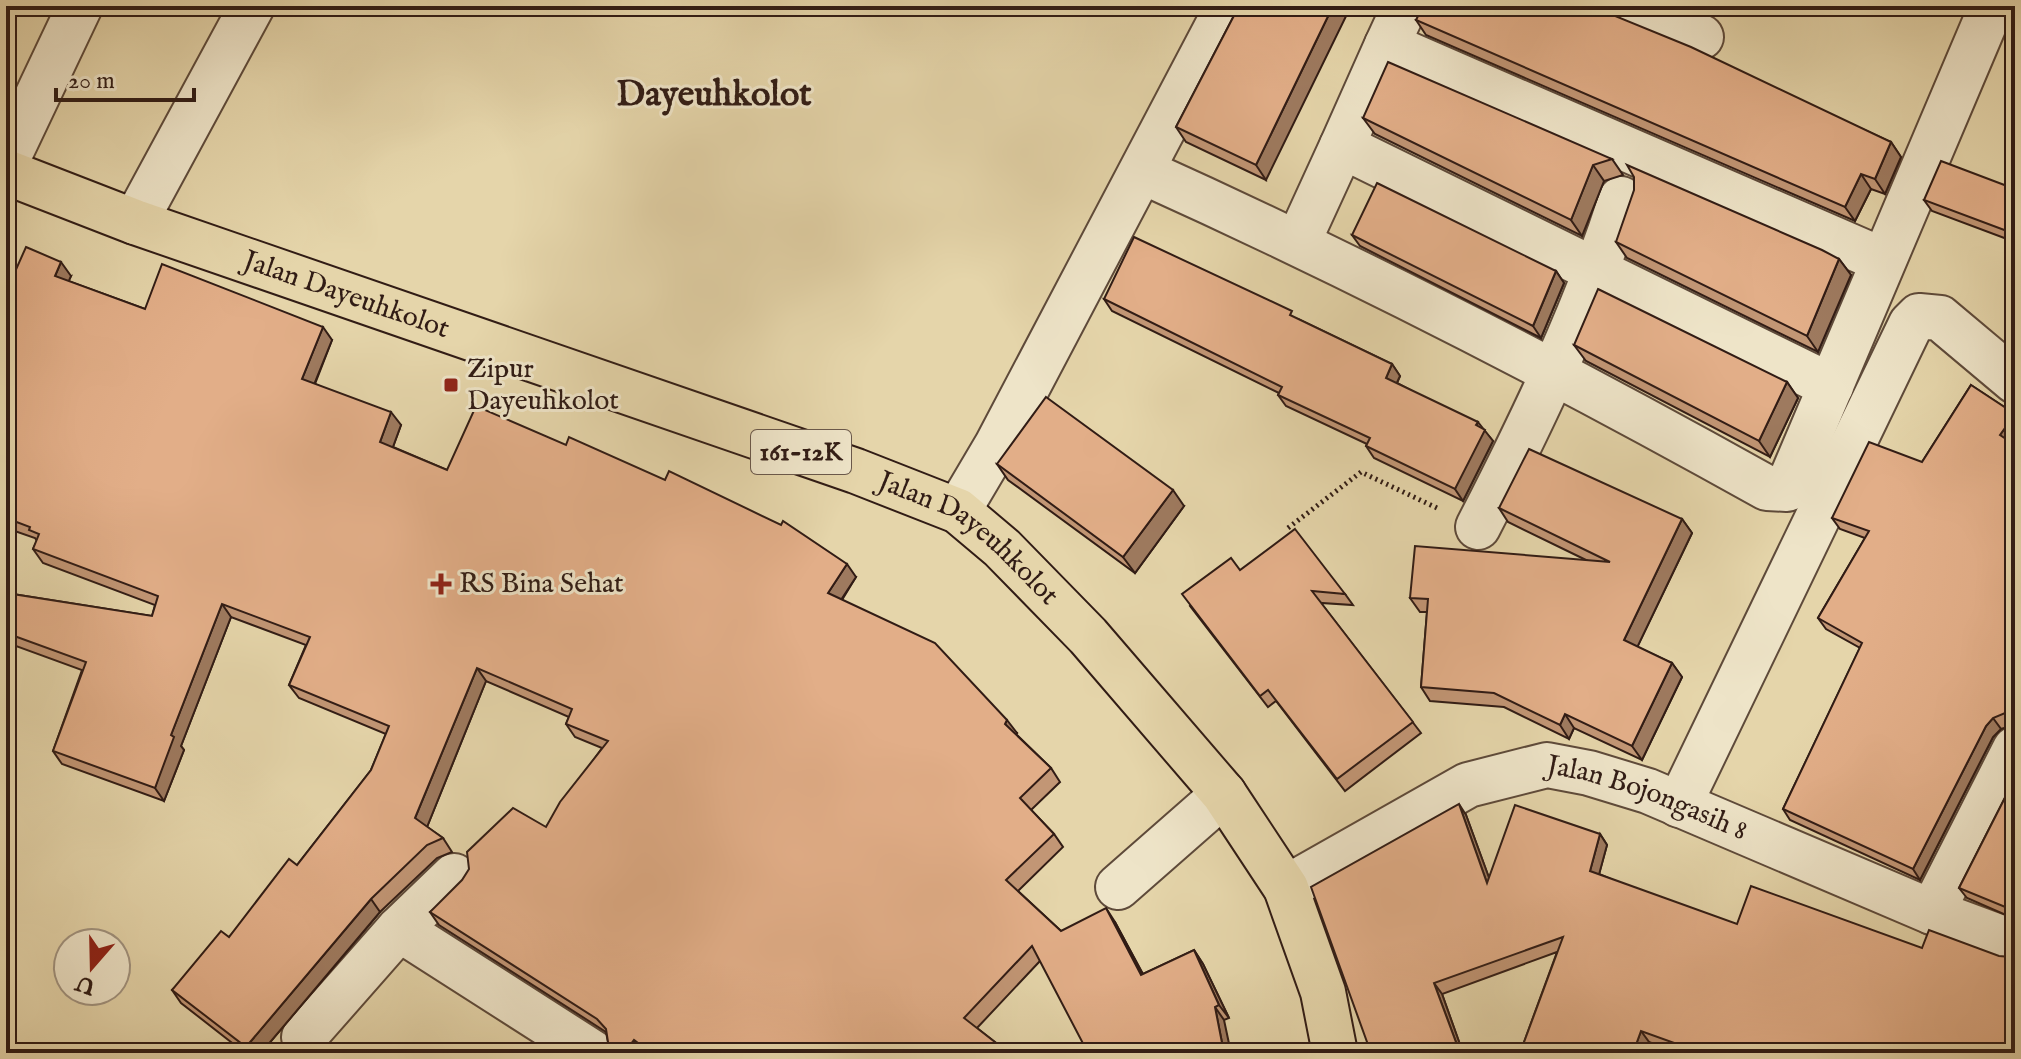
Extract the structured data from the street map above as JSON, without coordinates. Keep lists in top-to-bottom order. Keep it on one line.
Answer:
{"streets":{"main road":["Jalan Dayeuhkolot","161-12K"],"street":["Jalan Bojongasih 8"]},"crossings":[["Jalan Dayeuhkolot","Jalan Bojongasih 8"]],"districts":["Dayeuhkolot"],"places":{"transit":["Zipur Dayeuhkolot"],"health":["RS Bina Sehat"]},"scale_bar":"20 m","north":"bottom"}
